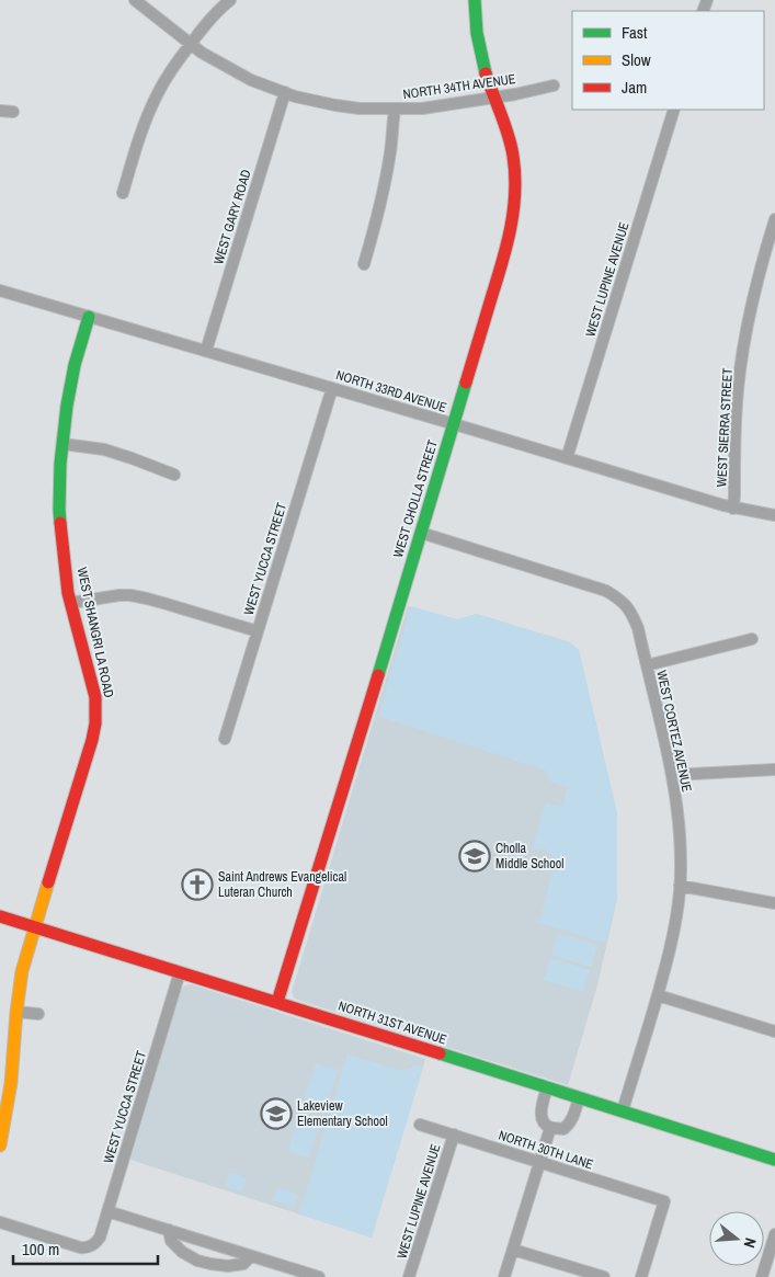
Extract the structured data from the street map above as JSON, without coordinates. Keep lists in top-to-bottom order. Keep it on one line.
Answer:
{"streets":{"street":["NORTH 34TH AVENUE","WEST GARY ROAD","WEST LUPINE AVENUE","NORTH 33RD AVENUE","WEST SIERRA STREET","WEST CHOLLA STREET","WEST YUCCA STREET","WEST SHANGRI LA ROAD","WEST CORTEZ AVENUE","NORTH 31ST AVENUE","NORTH 30TH LANE"]},"crossings":[["NORTH 34TH AVENUE","WEST GARY ROAD"],["NORTH 34TH AVENUE","WEST CHOLLA STREET"],["WEST GARY ROAD","NORTH 33RD AVENUE"],["WEST LUPINE AVENUE","NORTH 33RD AVENUE"],["WEST LUPINE AVENUE","NORTH 30TH LANE"],["NORTH 33RD AVENUE","WEST SIERRA STREET"],["NORTH 33RD AVENUE","WEST CHOLLA STREET"],["NORTH 33RD AVENUE","WEST YUCCA STREET"],["NORTH 33RD AVENUE","WEST SHANGRI LA ROAD"],["WEST CHOLLA STREET","WEST CORTEZ AVENUE"],["WEST CHOLLA STREET","NORTH 31ST AVENUE"],["WEST YUCCA STREET","NORTH 31ST AVENUE"],["WEST SHANGRI LA ROAD","NORTH 31ST AVENUE"],["WEST CORTEZ AVENUE","NORTH 31ST AVENUE"]],"places":{"school or university":["Cholla Middle School","Lakeview Elementary School"],"church":["Saint Andrews Evangelical Luteran Church"]},"legend":["Fast","Slow","Jam"],"scale_bar":"100 m","north":"right"}
